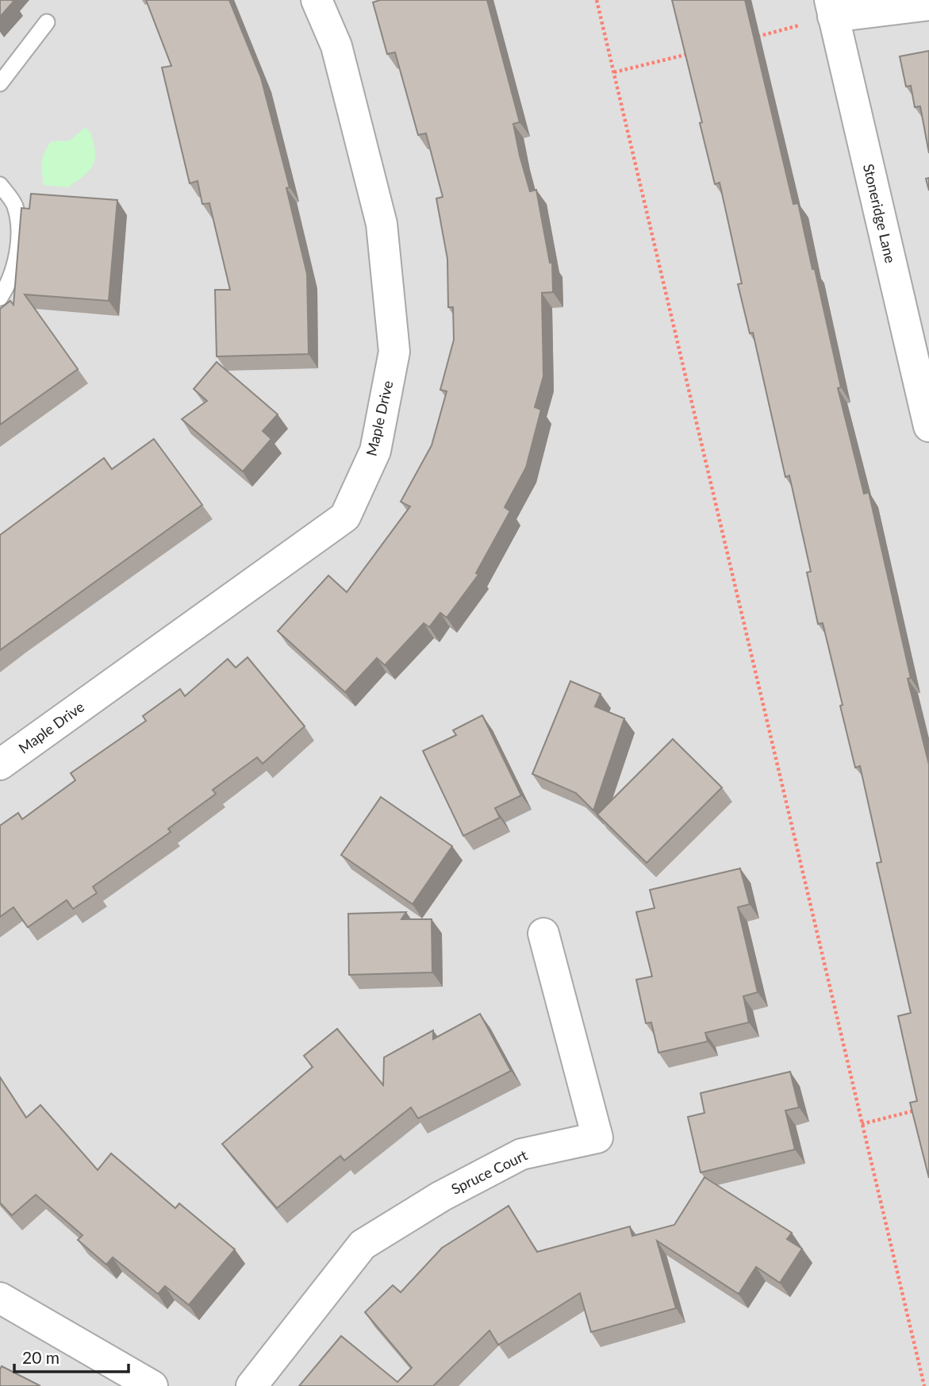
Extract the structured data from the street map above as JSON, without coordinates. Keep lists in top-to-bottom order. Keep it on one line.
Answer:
{"streets":{"street":["Stoneridge Lane","Maple Drive","Spruce Court"]},"scale_bar":"20 m"}
